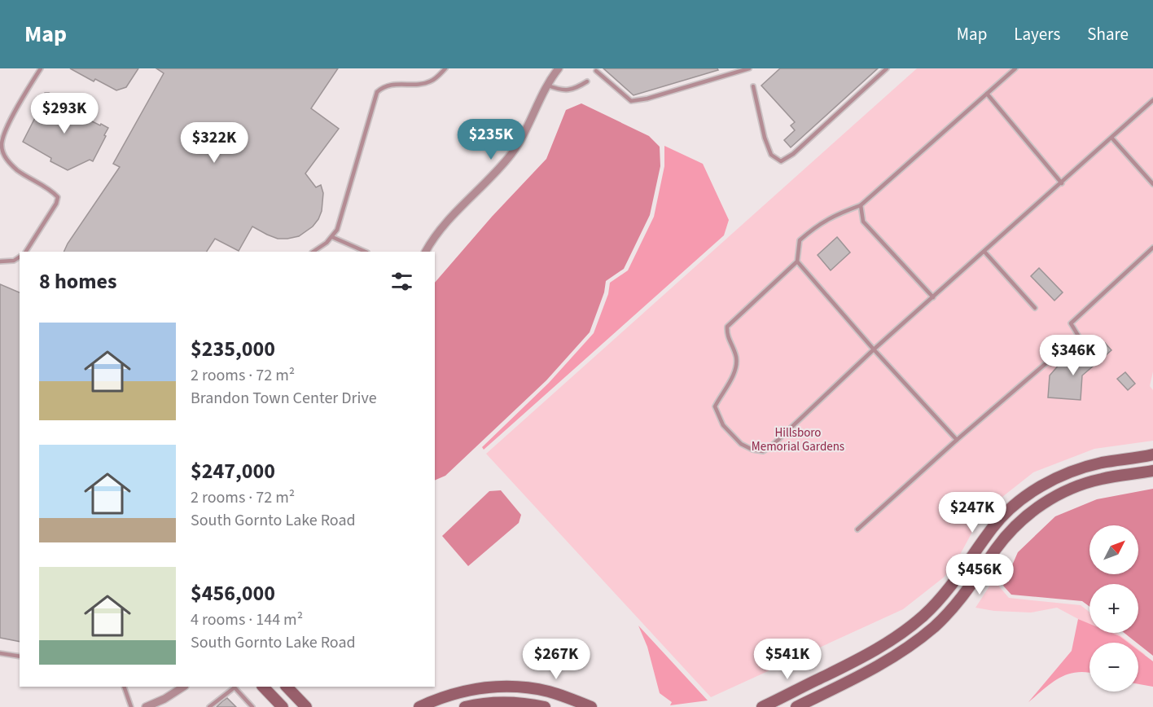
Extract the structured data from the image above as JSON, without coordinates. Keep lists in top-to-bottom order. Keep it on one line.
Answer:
{"parks":["Hillsboro Memorial Gardens"],"north":"top right","page":{"header":"Map","nav":["Map","Layers","Share"],"price":["$293K","$235K","$322K","$346K","$247K","$456K","$267K","$541K"],"heading":"8 homes","list":[{"name":"$235,000","note":"2 rooms · 72 m² · Brandon Town Center Drive"},{"name":"$247,000","note":"2 rooms · 72 m² · South Gornto Lake Road"},{"name":"$456,000","note":"4 rooms · 144 m² · South Gornto Lake Road"}],"map_buttons":["+","−"]}}
